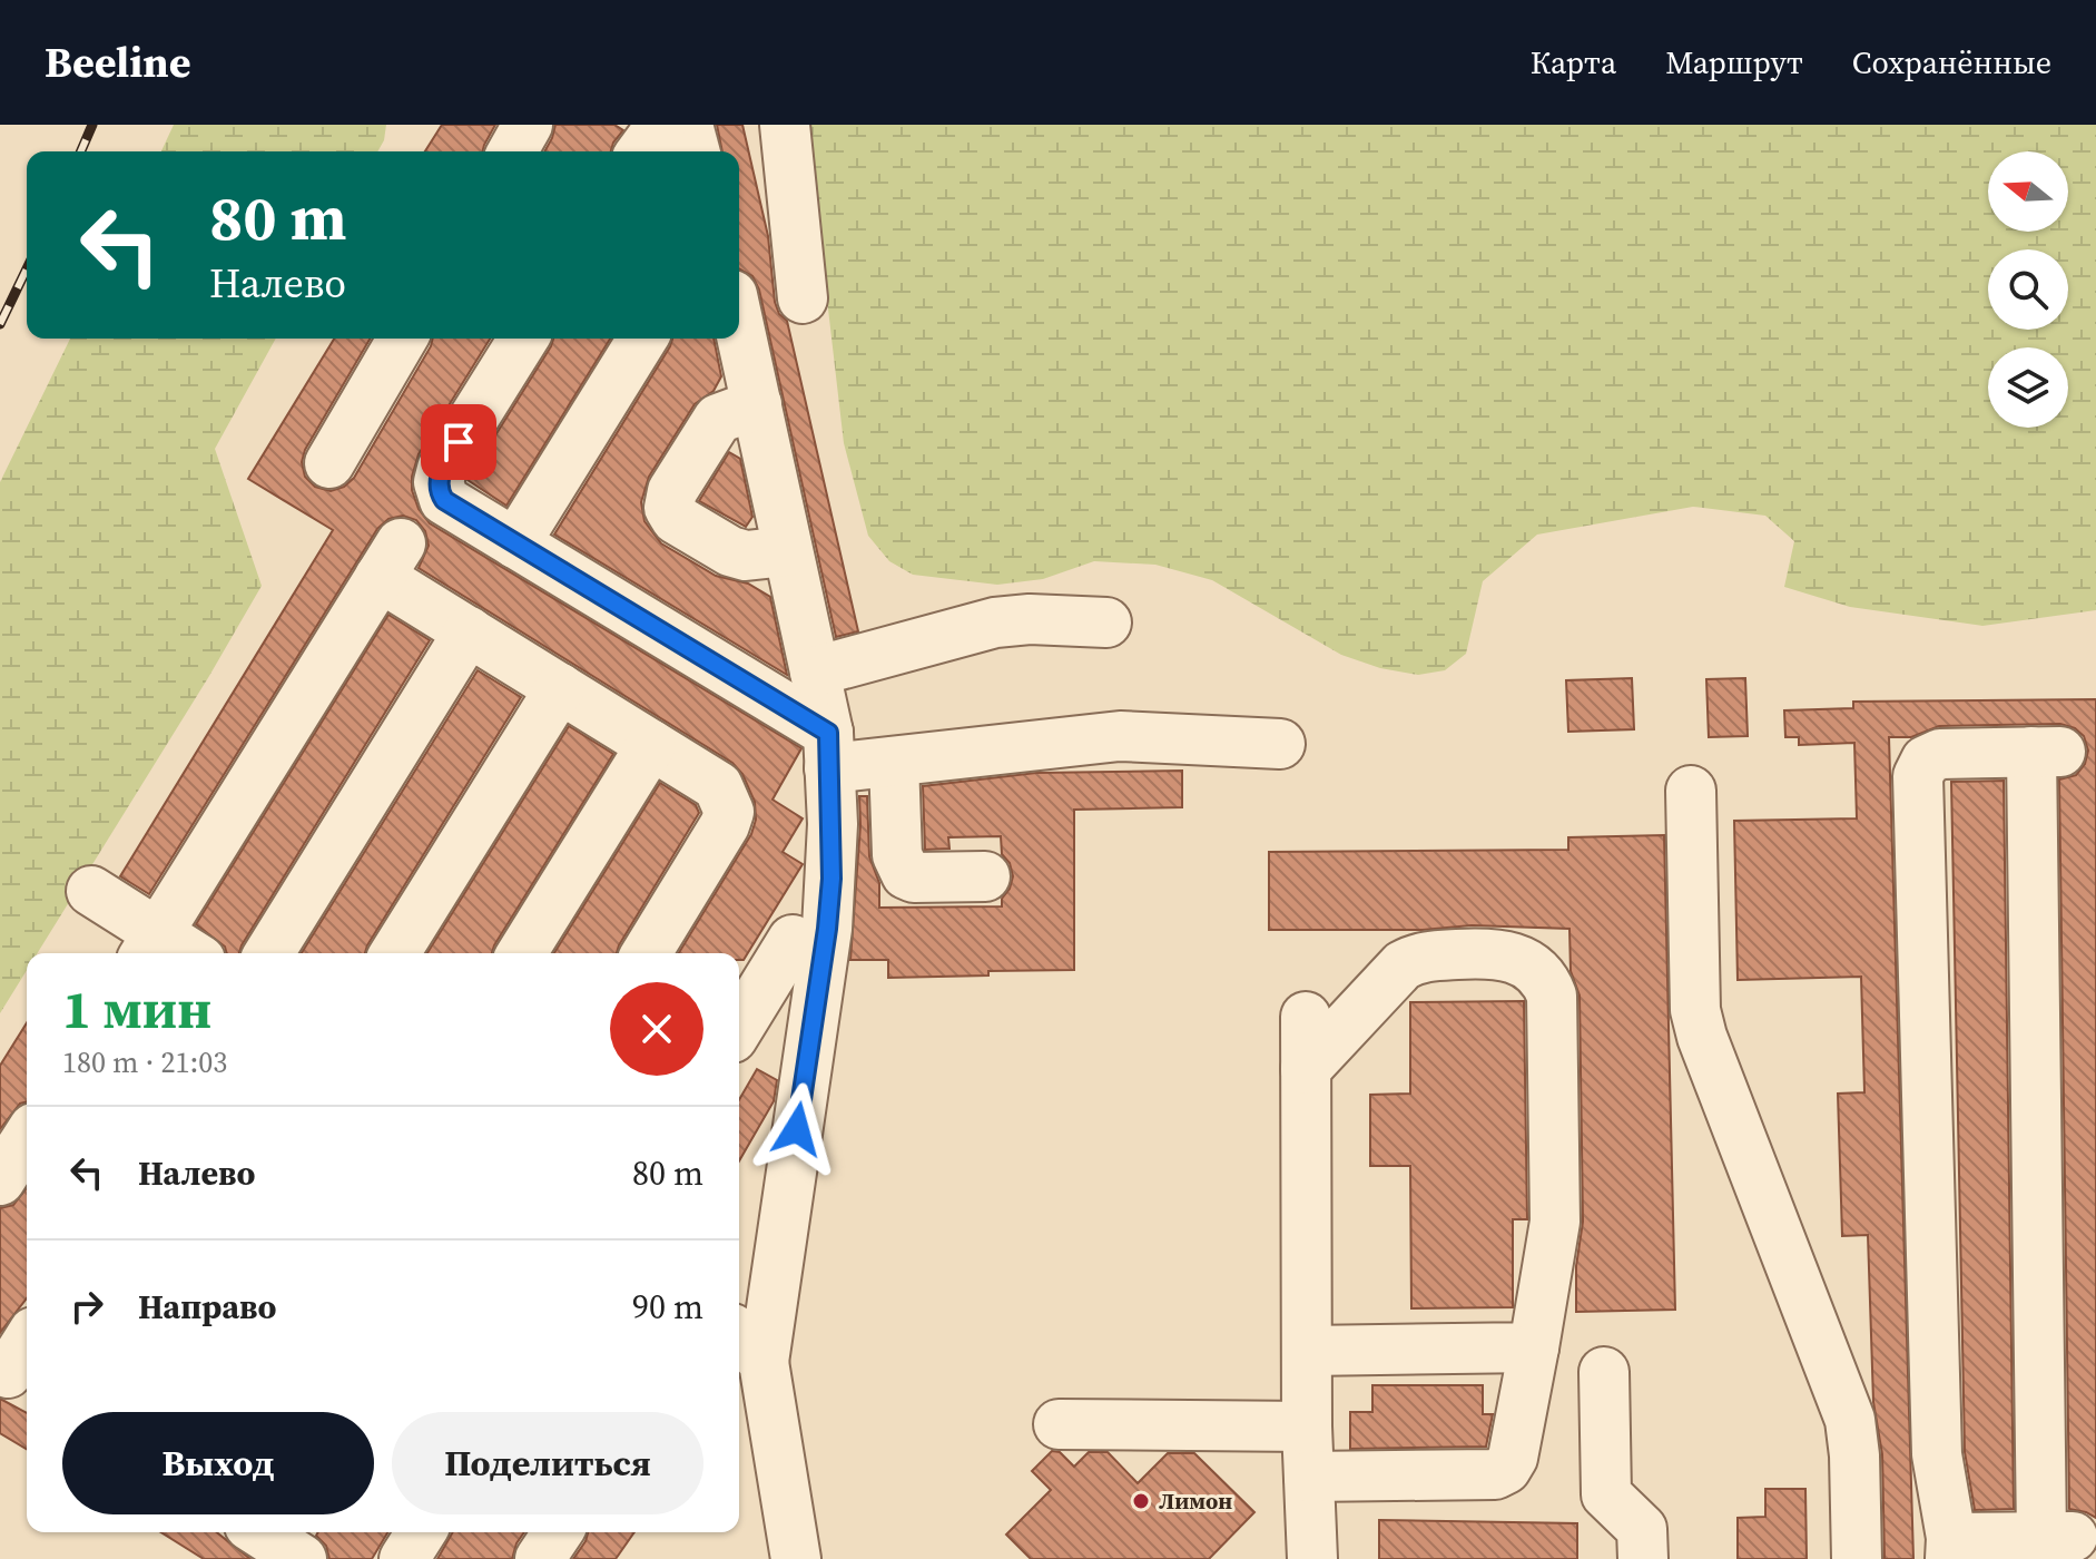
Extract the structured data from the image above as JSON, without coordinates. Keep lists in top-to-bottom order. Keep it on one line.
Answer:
{"places":["Лимон"],"north":"left","page":{"header":"Beeline","nav":["Карта","Маршрут","Сохранённые"],"turn":["80 m","Налево"],"heading":["1 мин","180 m · 21:03"],"list":[{"name":"Налево","value":"80 m"},{"name":"Направо","value":"90 m"}],"buttons":["Выход","Поделиться"]}}
